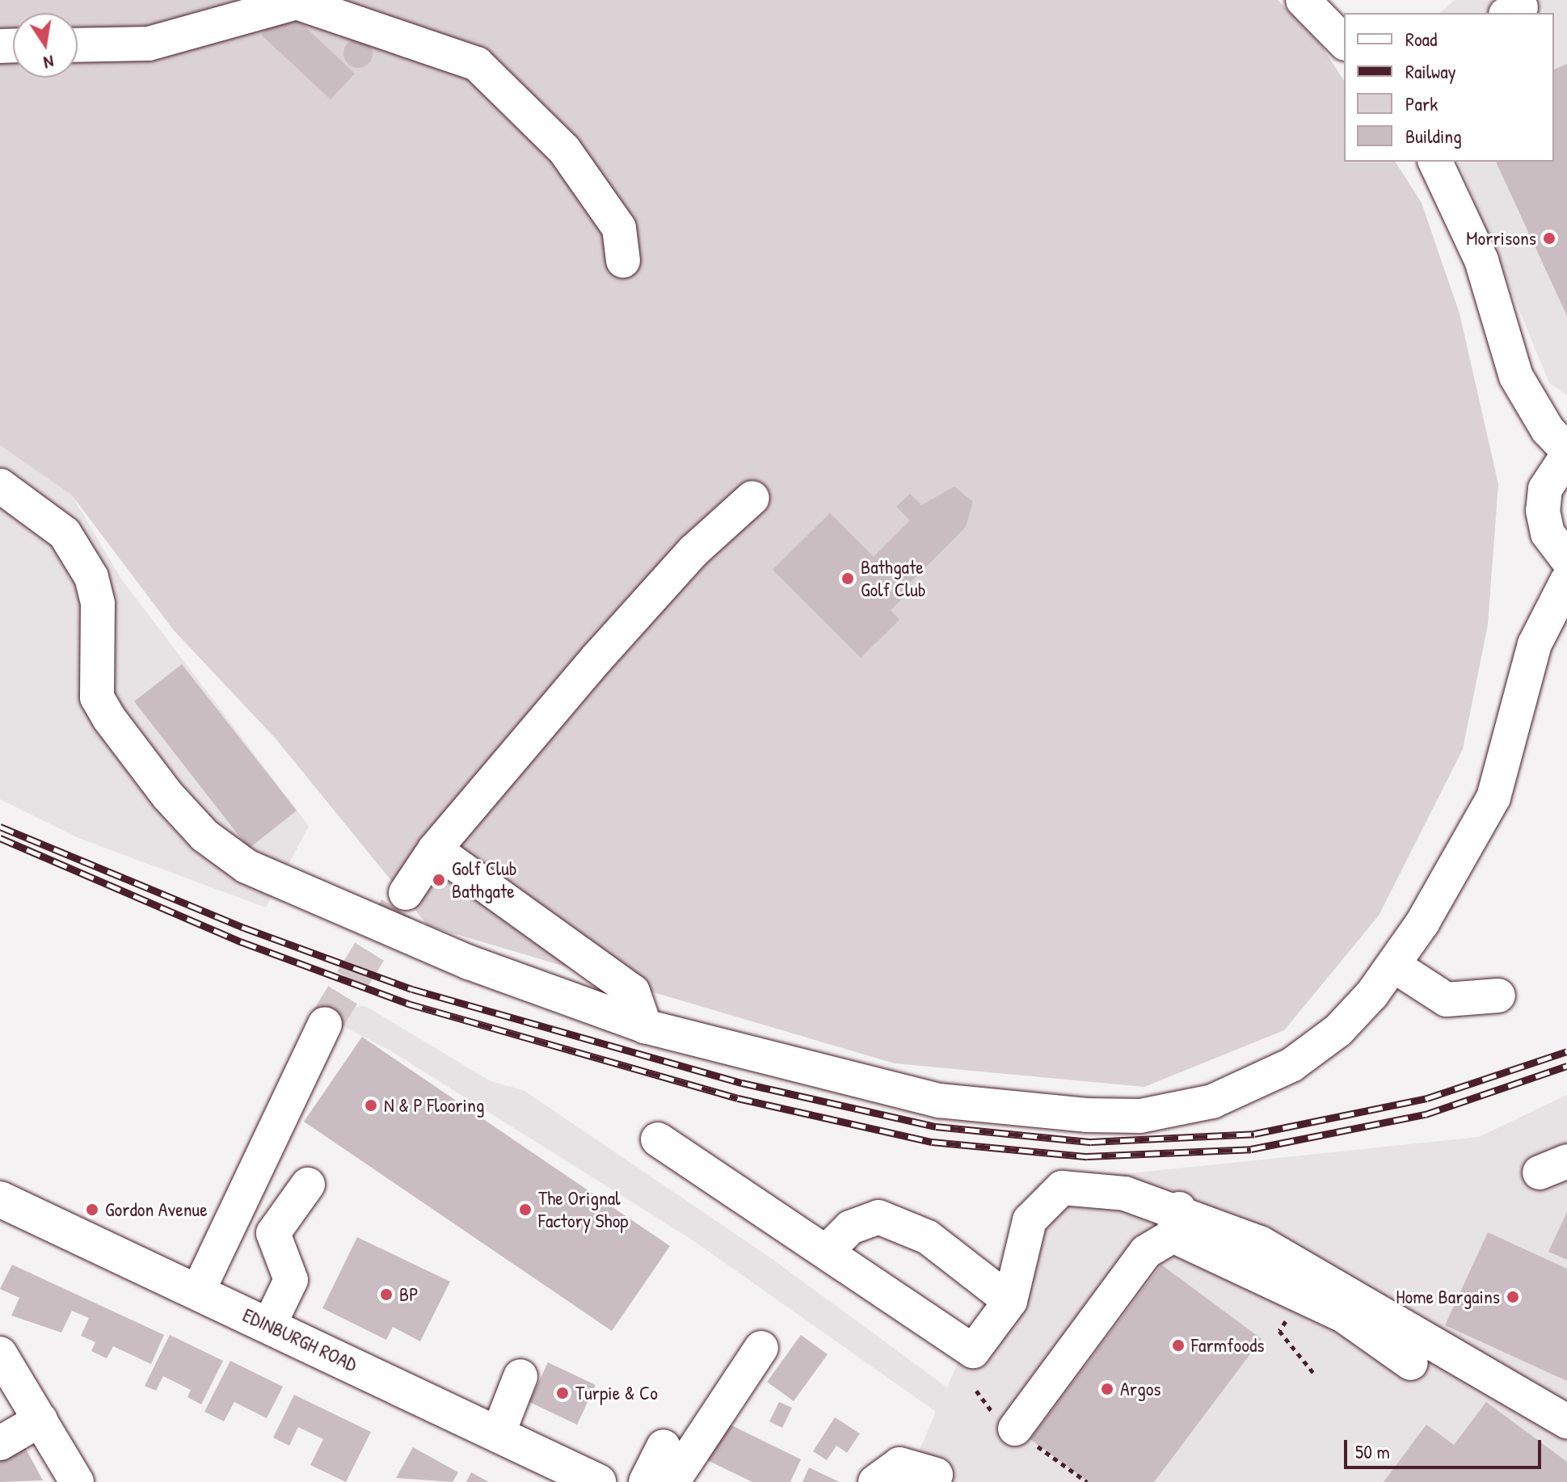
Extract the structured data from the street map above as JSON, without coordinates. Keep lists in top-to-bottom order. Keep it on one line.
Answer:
{"streets":{"main road":["EDINBURGH ROAD"]},"places":["Morrisons","Bathgate Golf Club","Golf Club Bathgate","N & P Flooring","Gordon Avenue","The Orignal Factory Shop","BP","Home Bargains","Farmfoods","Argos","Turpie & Co"],"legend":["Road","Railway","Park","Building"],"scale_bar":"50 m","north":"bottom"}
